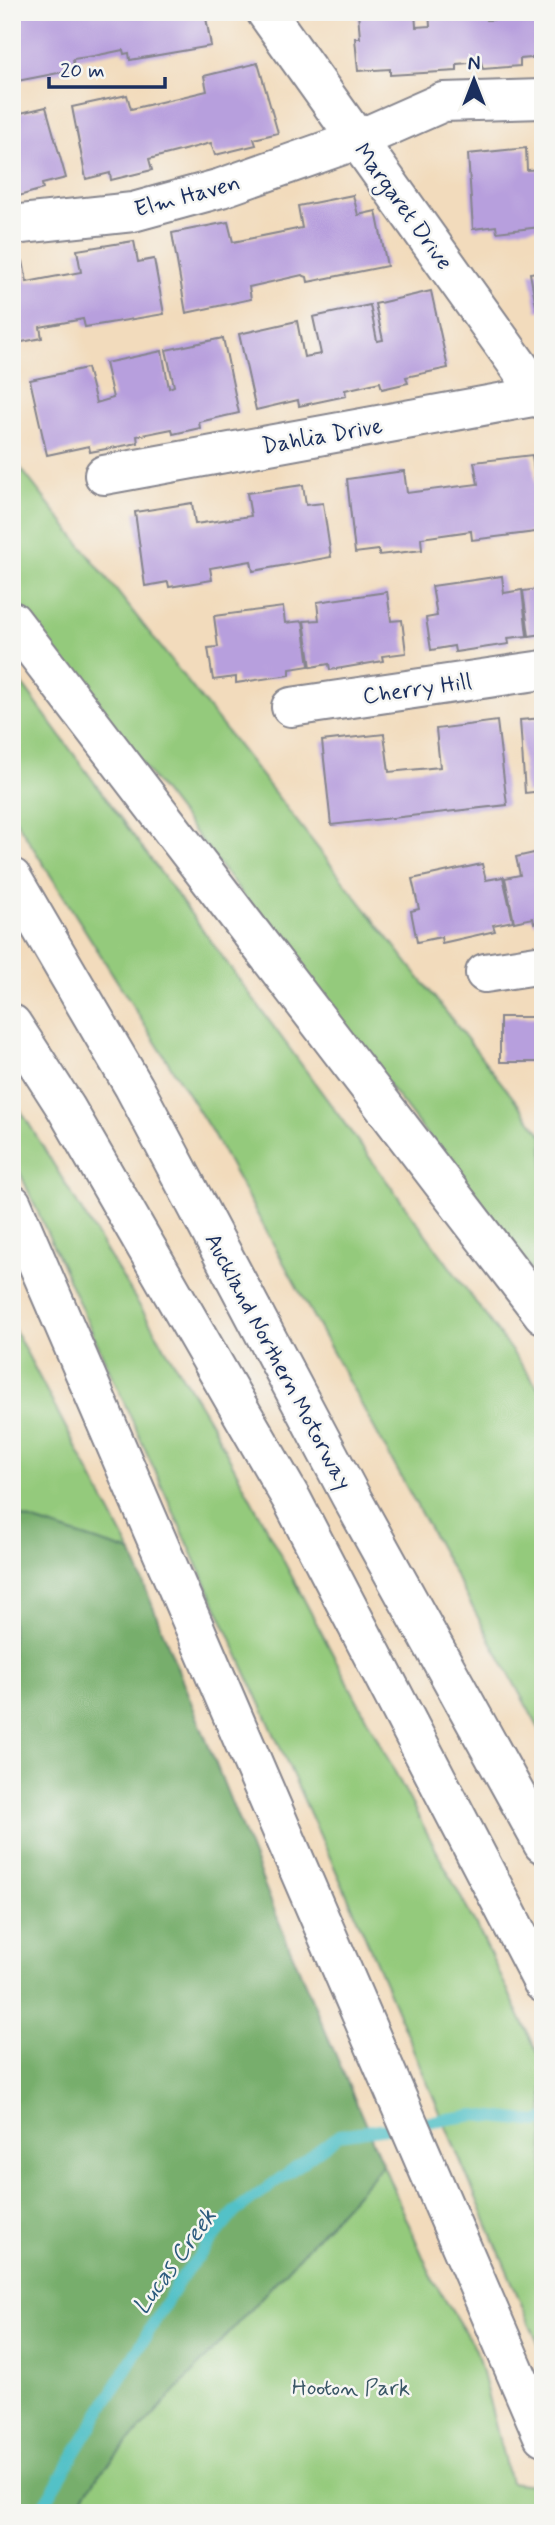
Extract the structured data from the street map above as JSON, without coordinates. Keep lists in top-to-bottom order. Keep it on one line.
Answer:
{"streets":{"main road":["Elm Haven","Margaret Drive","Dahlia Drive","Cherry Hill","Auckland Northern Motorway"]},"crossings":[["Elm Haven","Margaret Drive"],["Margaret Drive","Dahlia Drive"]],"water":["Lucas Creek"],"parks":["Hooton Park"],"scale_bar":"20 m","north":"top"}
